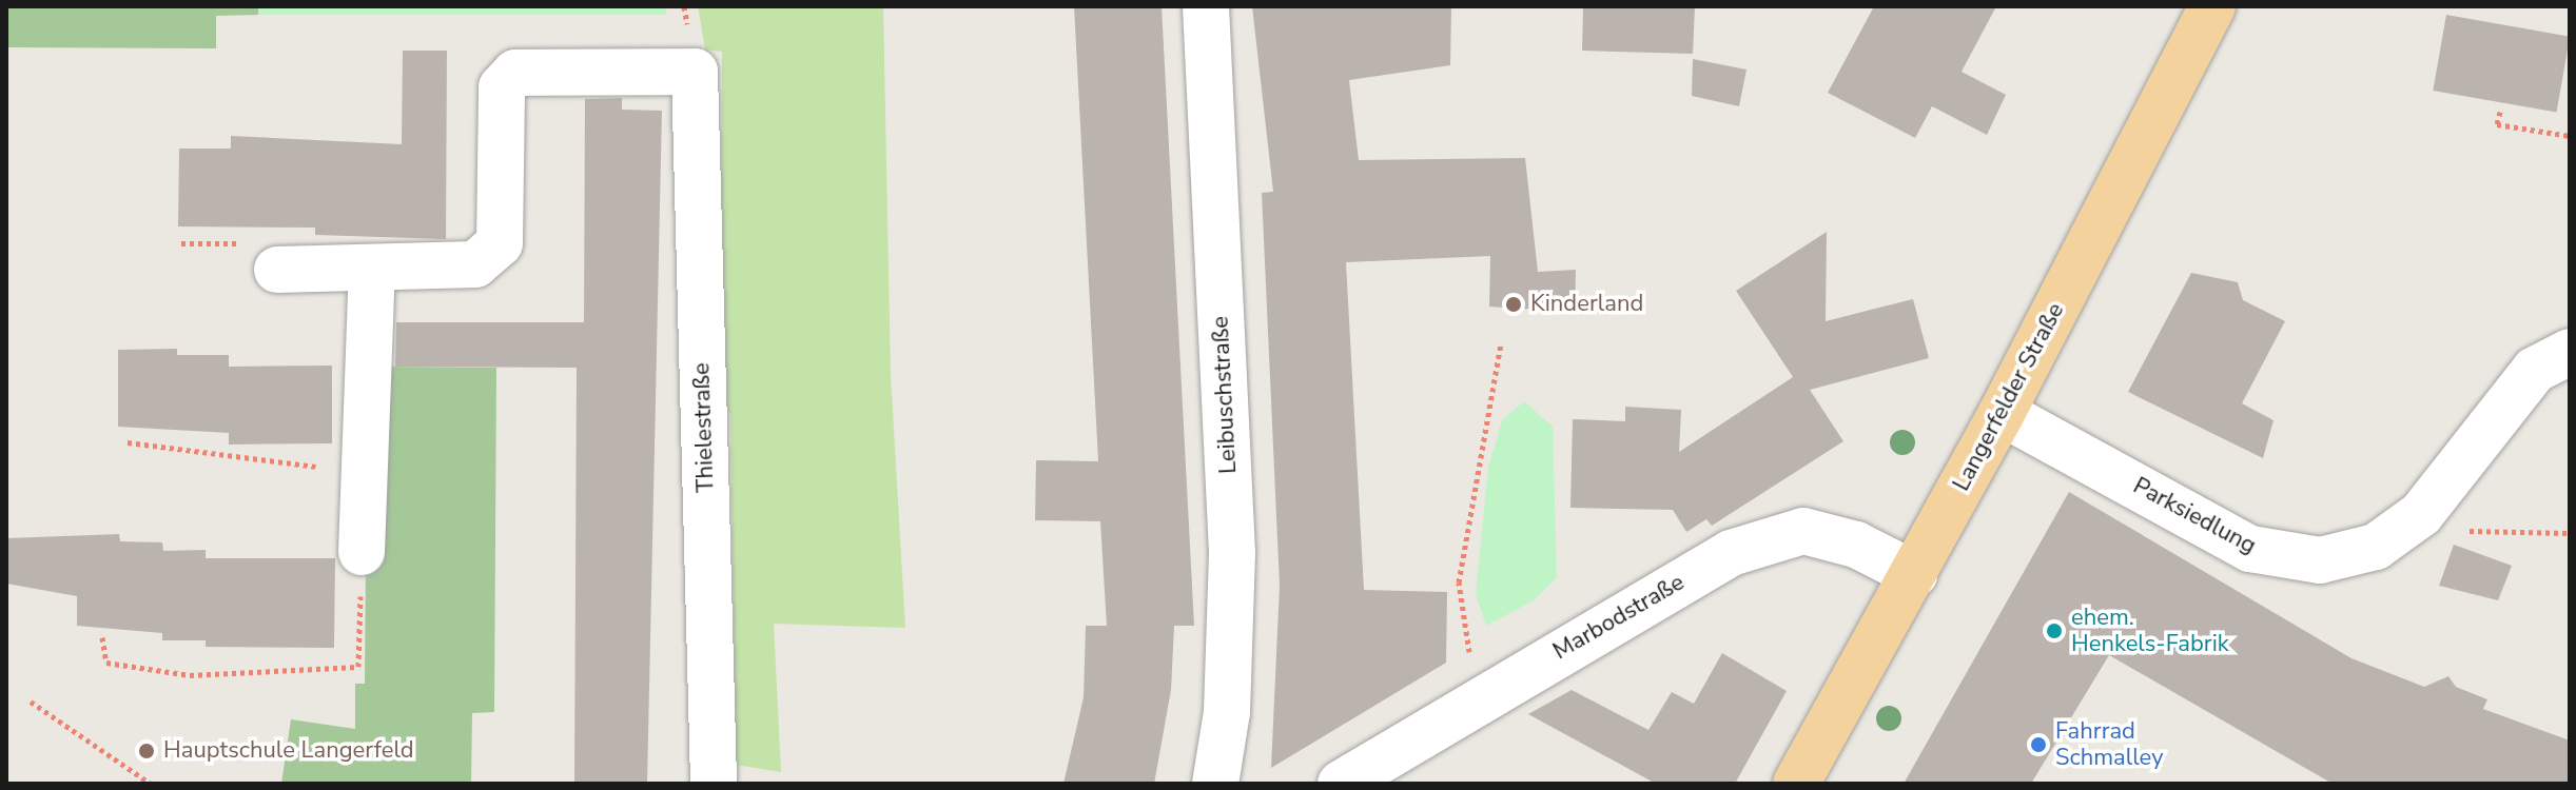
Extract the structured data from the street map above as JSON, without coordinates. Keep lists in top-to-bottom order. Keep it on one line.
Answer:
{"streets":{"main road":["Langerfelder Straße"],"street":["Leibuschstraße","Thielestraße","Parksiedlung","Marbodstraße"]},"crossings":[["Langerfelder Straße","Parksiedlung"],["Langerfelder Straße","Marbodstraße"]],"places":["Kinderland","ehem. Henkels-Fabrik","Fahrrad Schmalley","Hauptschule Langerfeld"]}
